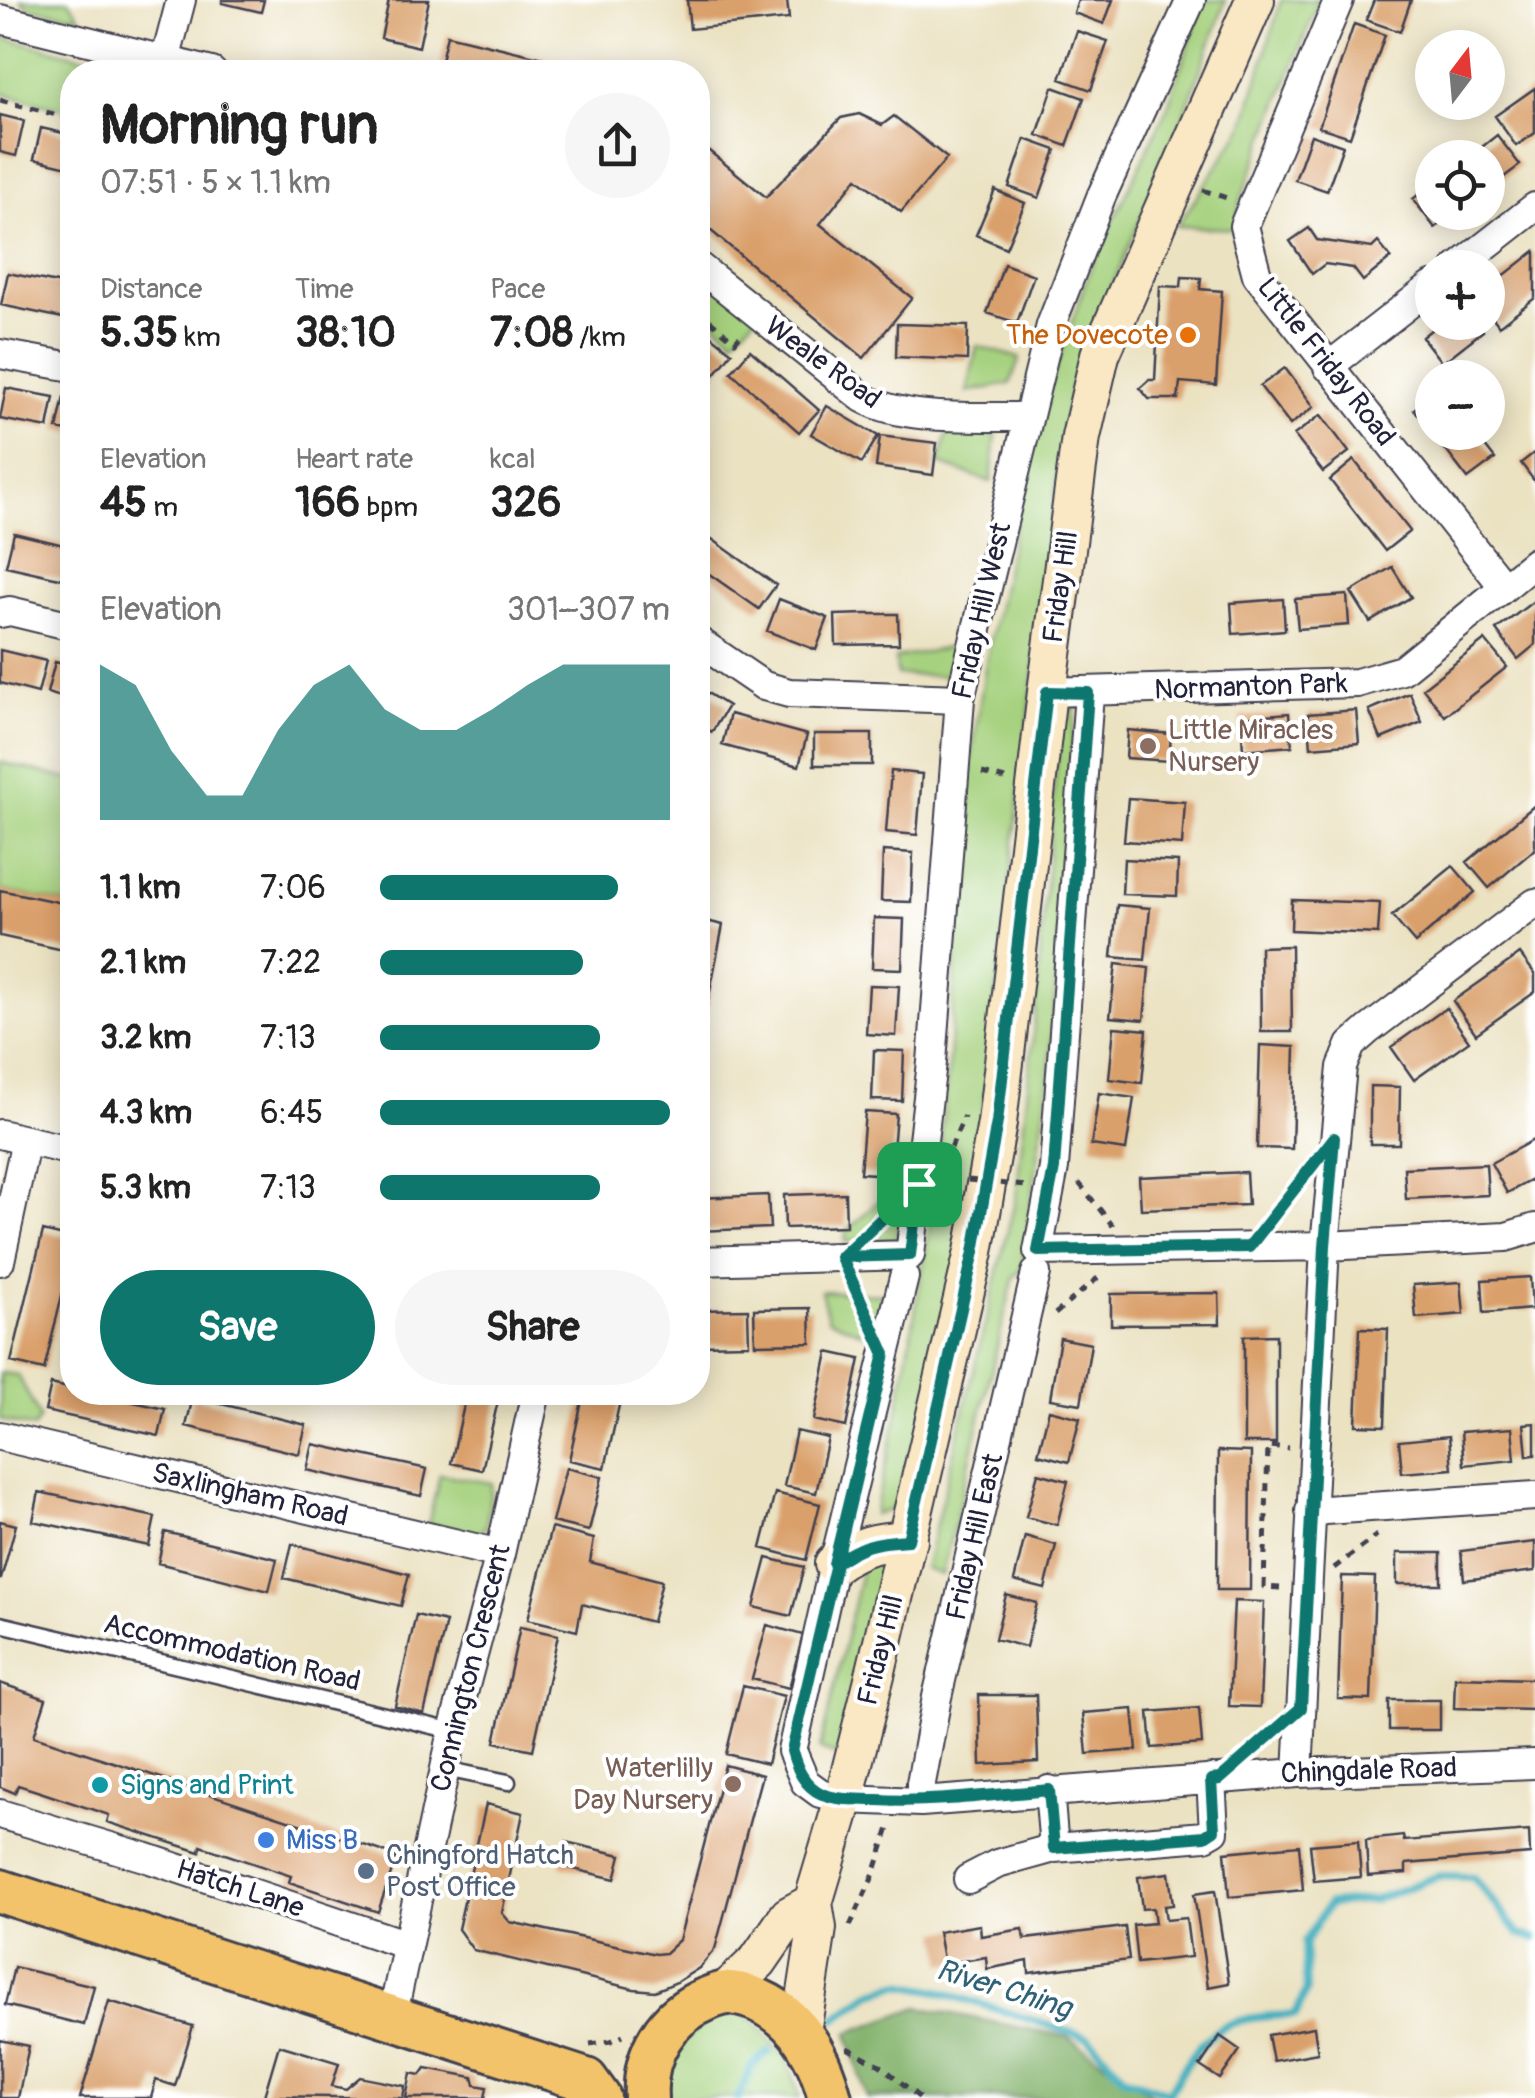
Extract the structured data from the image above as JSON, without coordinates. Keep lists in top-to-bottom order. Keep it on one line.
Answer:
{"streets":{"main road":["Friday Hill"],"street":["Little Friday Road","Weale Road","Friday Hill West","Normanton Park","Saxlingham Road","Friday Hill East","Connington Crescent","Chingdale Road","Hatch Lane"],"lane":["Accommodation Road"]},"crossings":[["Little Friday Road","Normanton Park"],["Weale Road","Friday Hill West"],["Friday Hill","Friday Hill West"],["Friday Hill","Normanton Park"],["Friday Hill","Chingdale Road"],["Friday Hill West","Chingdale Road"],["Normanton Park","Friday Hill East"],["Saxlingham Road","Connington Crescent"],["Friday Hill East","Chingdale Road"],["Accommodation Road","Connington Crescent"],["Connington Crescent","Hatch Lane"]],"water":["River Ching"],"places":["The Dovecote","Little Miracles Nursery","Waterlilly Day Nursery","Signs and Print","Miss B","Chingford Hatch Post Office"],"north":"top","page":{"map_buttons":["+","−"],"heading":["Morning run","07:51 · 5 × 1.1 km"],"stats":[["Distance","5.35 km"],["Time","38:10"],["Pace","7:08 /km"],["Elevation","45 m"],["Heart rate","166 bpm"],["kcal","326"]],"chart":["Elevation","301–307 m"],"list":[{"name":"1.1 km","note":"7:06"},{"name":"2.1 km","note":"7:22"},{"name":"3.2 km","note":"7:13"},{"name":"4.3 km","note":"6:45"},{"name":"5.3 km","note":"7:13"}],"buttons":["Save","Share"]}}
